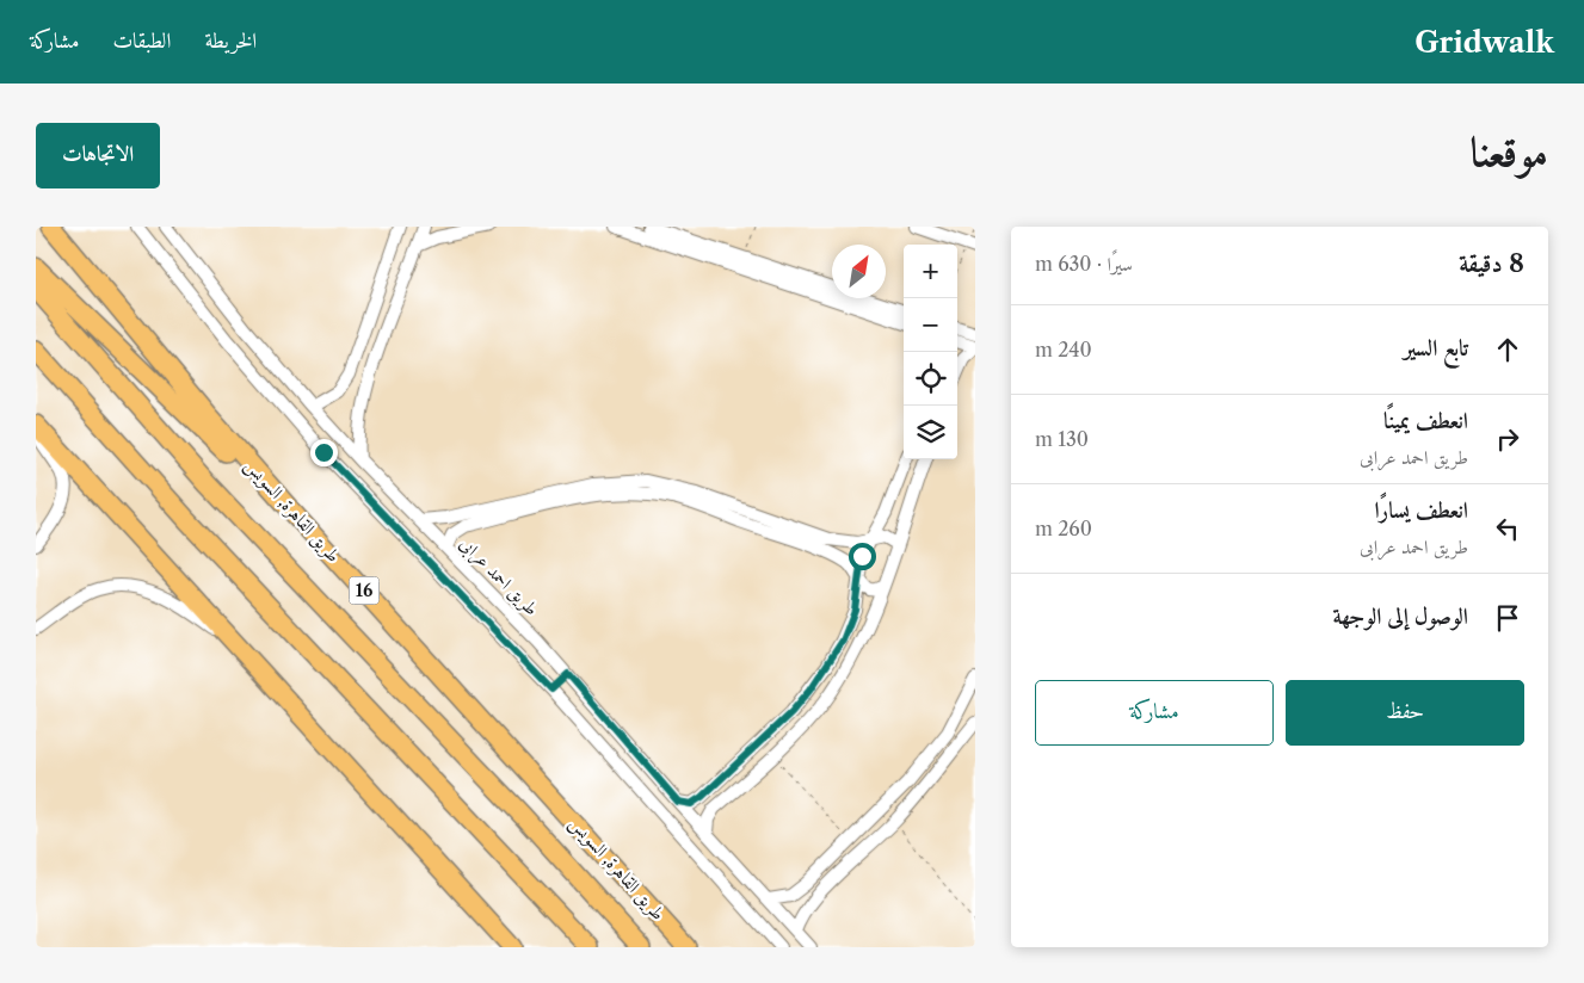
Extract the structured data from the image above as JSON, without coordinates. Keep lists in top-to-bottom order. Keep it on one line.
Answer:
{"streets":{"highway":["طريق القاهرة, السويس","16"],"street":["طريق احمد عرابى"]},"north":"top right","page":{"header":"Gridwalk","nav":["الخريطة","الطبقات","مشاركة"],"title":"موقعنا","buttons":["الاتجاهات",["حفظ","مشاركة"]],"heading":["8 دقيقة","سيرًا · 630 m"],"map_buttons":["+","−"],"list":[["تابع السير","240 m"],["انعطف يمينًا","طريق احمد عرابى","130 m"],["انعطف يسارًا","طريق احمد عرابى","260 m"],"الوصول إلى الوجهة"]}}
